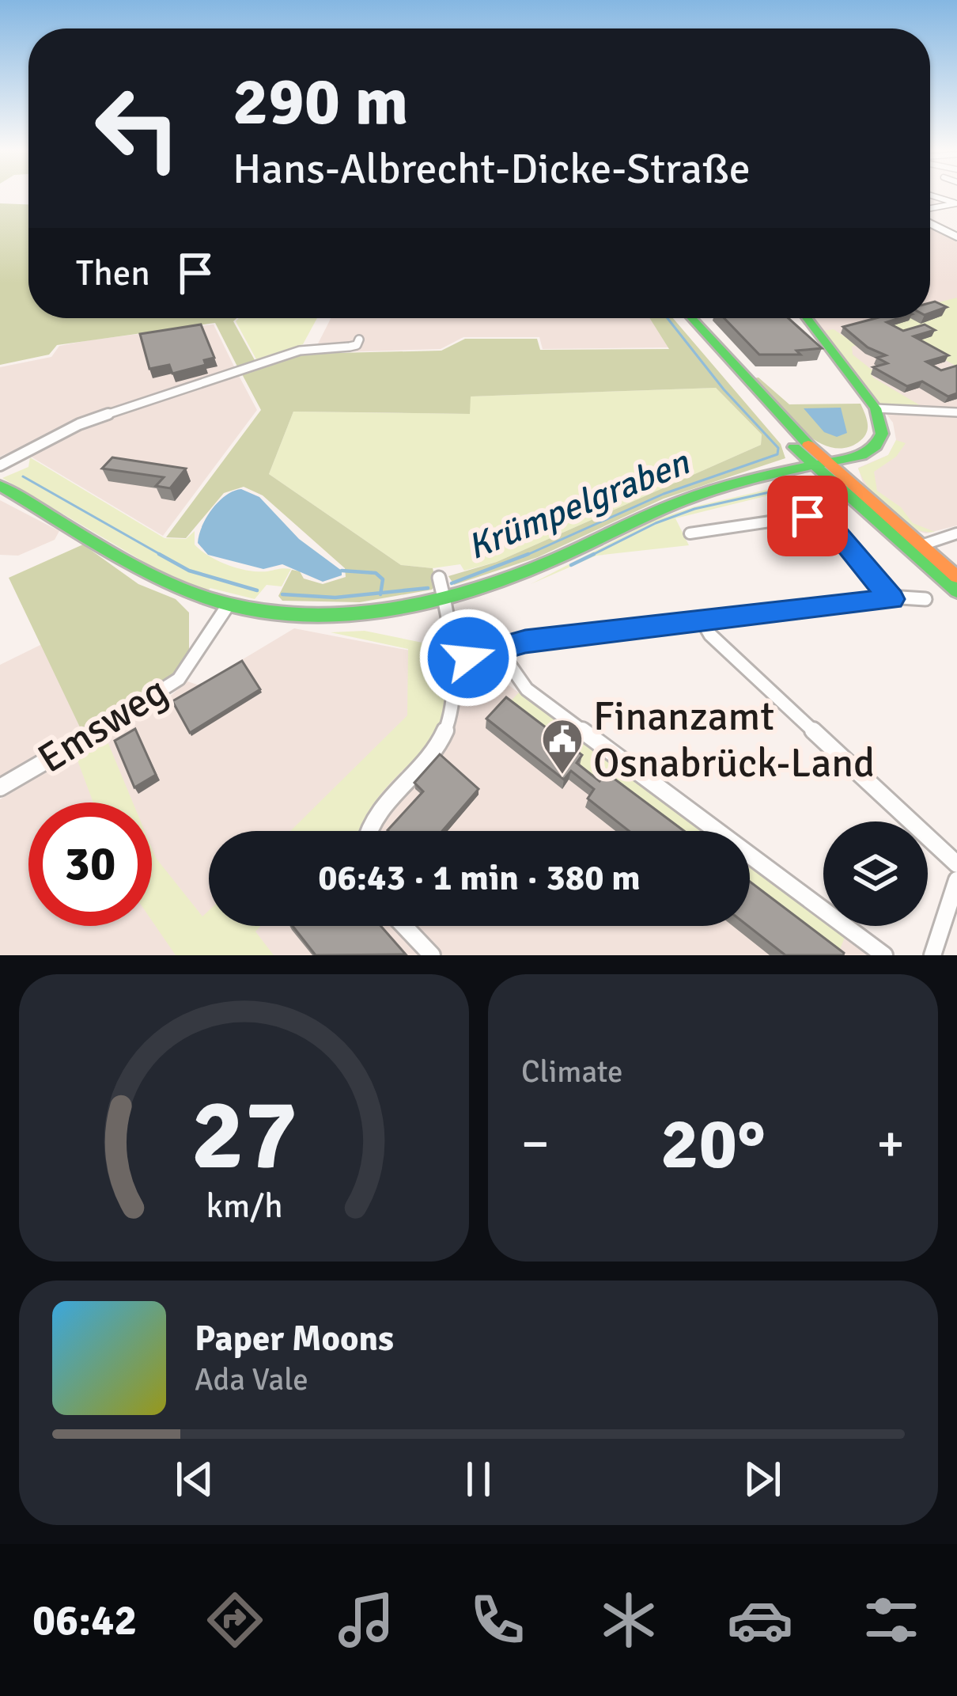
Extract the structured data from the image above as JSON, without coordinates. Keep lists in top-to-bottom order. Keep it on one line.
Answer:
{"streets":{"street":["Emsweg"]},"water":["Krümpelgraben"],"places":{"public building":["Finanzamt Osnabrück-Land"]},"page":{"turn":["290 m","Hans-Albrecht-Dicke-Straße"],"then":"Then","limit":"30","trip":"06:43 · 1 min · 380 m","tile":"Climate","heat":["−","20°","+"],"song":["Paper Moons","Ada Vale"],"tabs":"06:42","gauge":["27","km/h"]}}
